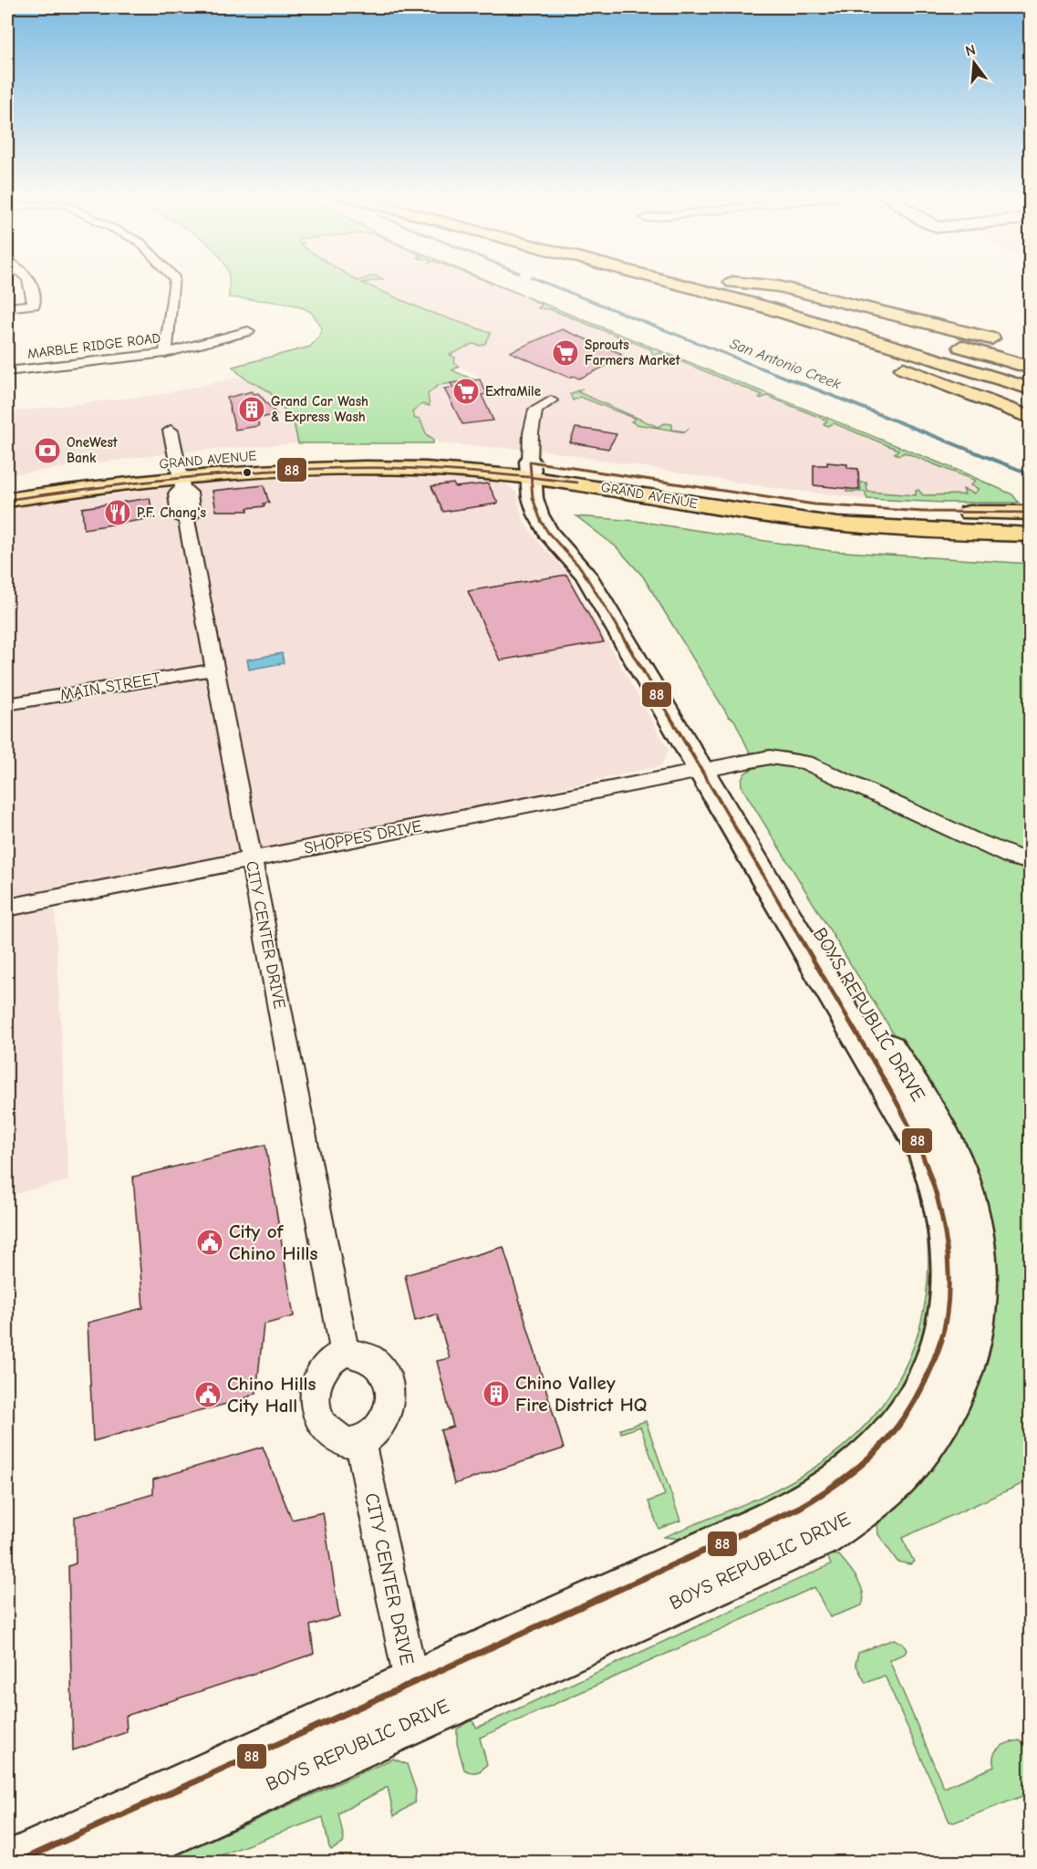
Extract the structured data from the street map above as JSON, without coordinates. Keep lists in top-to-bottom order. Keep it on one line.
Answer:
{"streets":{"main road":["GRAND AVENUE","BOYS REPUBLIC DRIVE"],"street":["MARBLE RIDGE ROAD","MAIN STREET","SHOPPES DRIVE","CITY CENTER DRIVE"]},"crossings":[["GRAND AVENUE","CITY CENTER DRIVE"],["GRAND AVENUE","BOYS REPUBLIC DRIVE"],["MAIN STREET","CITY CENTER DRIVE"],["SHOPPES DRIVE","CITY CENTER DRIVE"],["SHOPPES DRIVE","BOYS REPUBLIC DRIVE"],["CITY CENTER DRIVE","BOYS REPUBLIC DRIVE"]],"water":["San Antonio Creek"],"places":{"supermarket":["Sprouts Farmers Market","ExtraMile"],"building":["Grand Car Wash & Express Wash","Chino Valley Fire District HQ"],"bank":["OneWest Bank"],"restaurant":["P.F. Chang's"],"public building":["City of Chino Hills","Chino Hills City Hall"]},"lines":["transit line 88"],"north":"top"}
